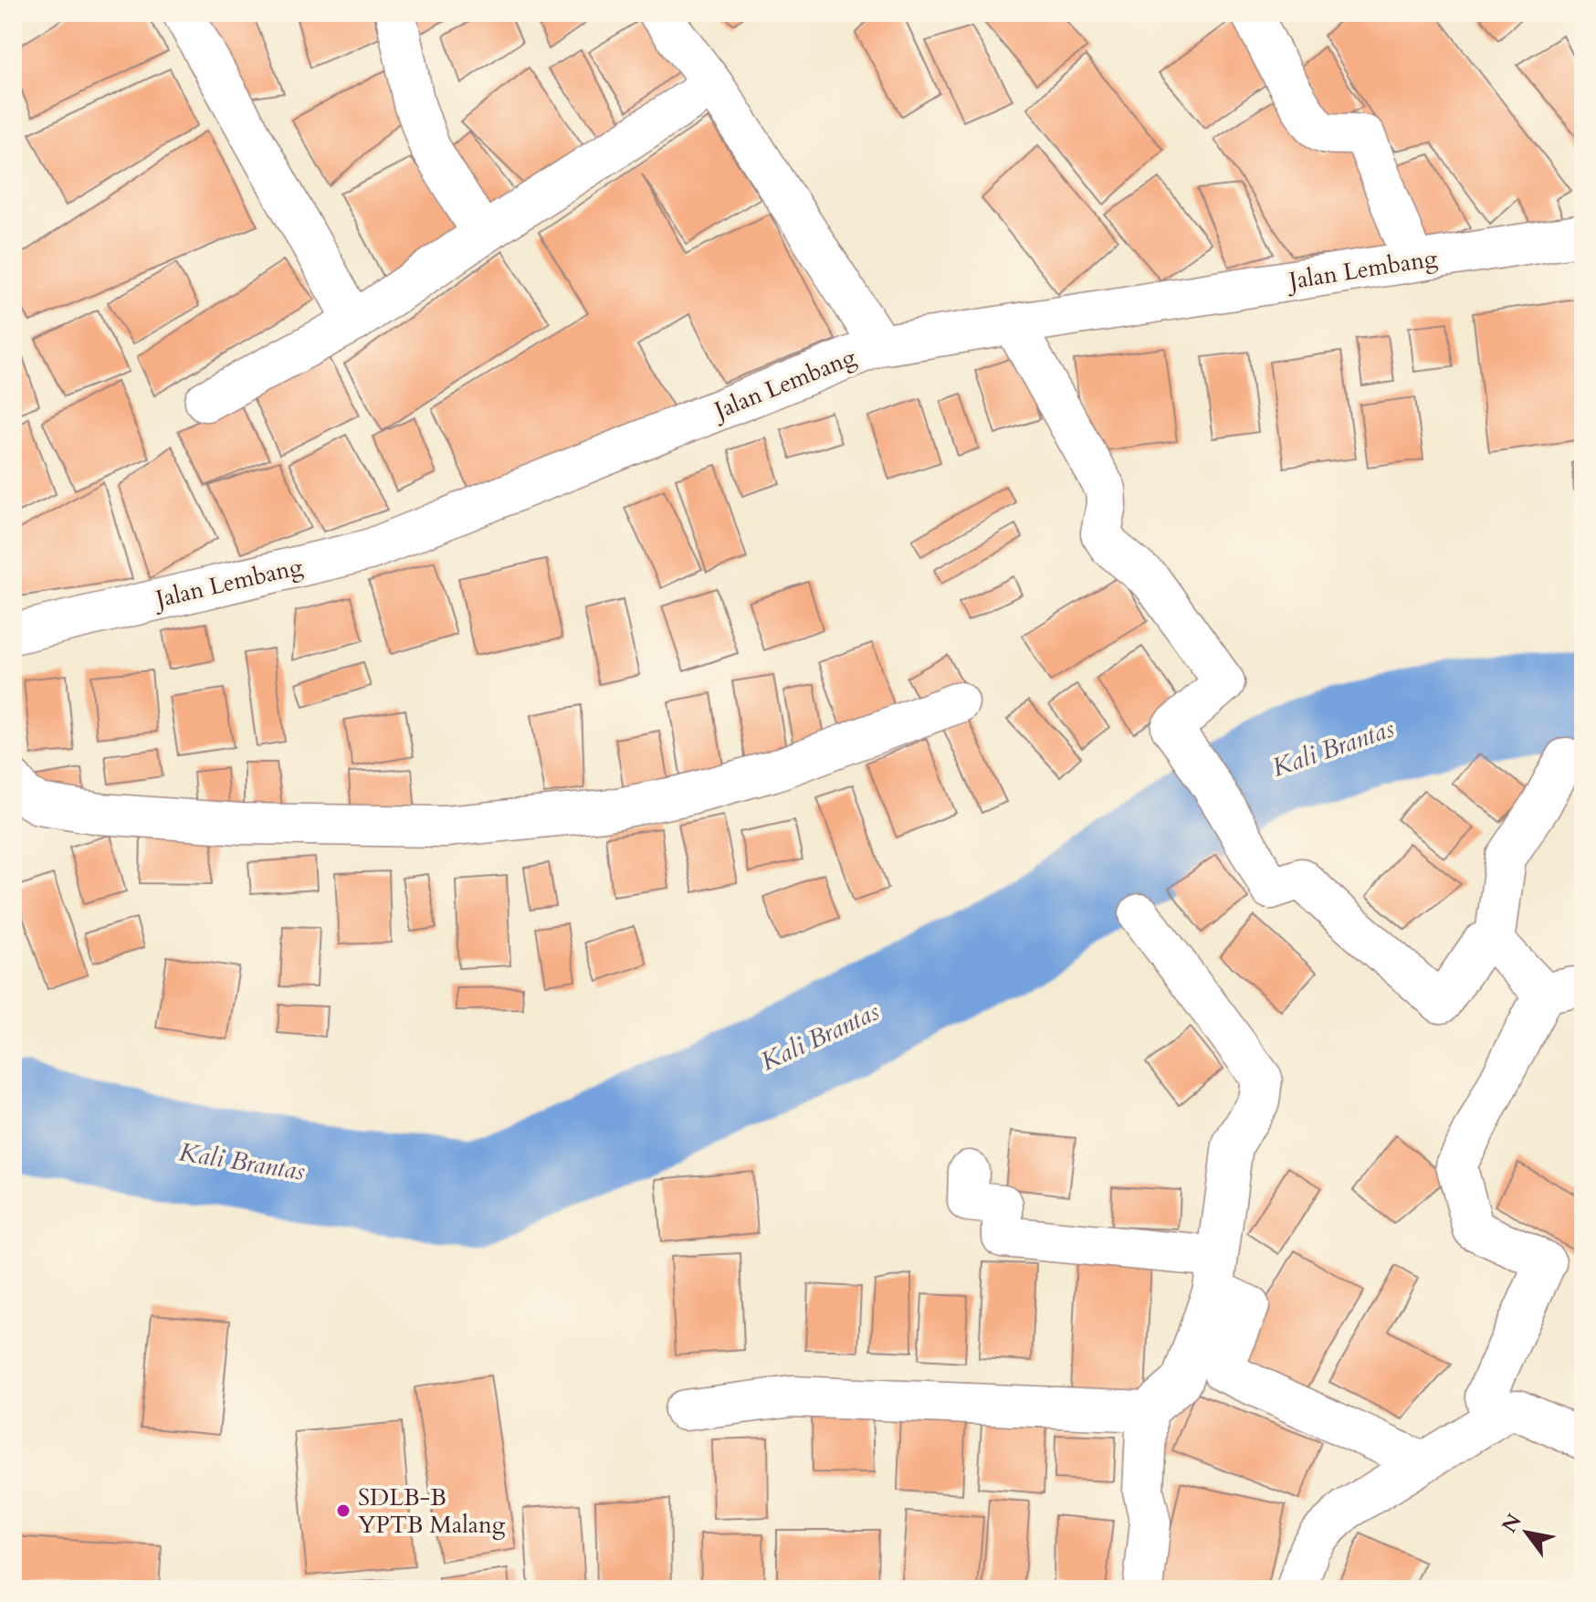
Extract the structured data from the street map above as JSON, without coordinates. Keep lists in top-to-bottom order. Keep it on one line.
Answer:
{"streets":{"street":["Jalan Lembang"]},"water":["Kali Brantas"],"places":["SDLB-B YPTB Malang"],"north":"top left"}
